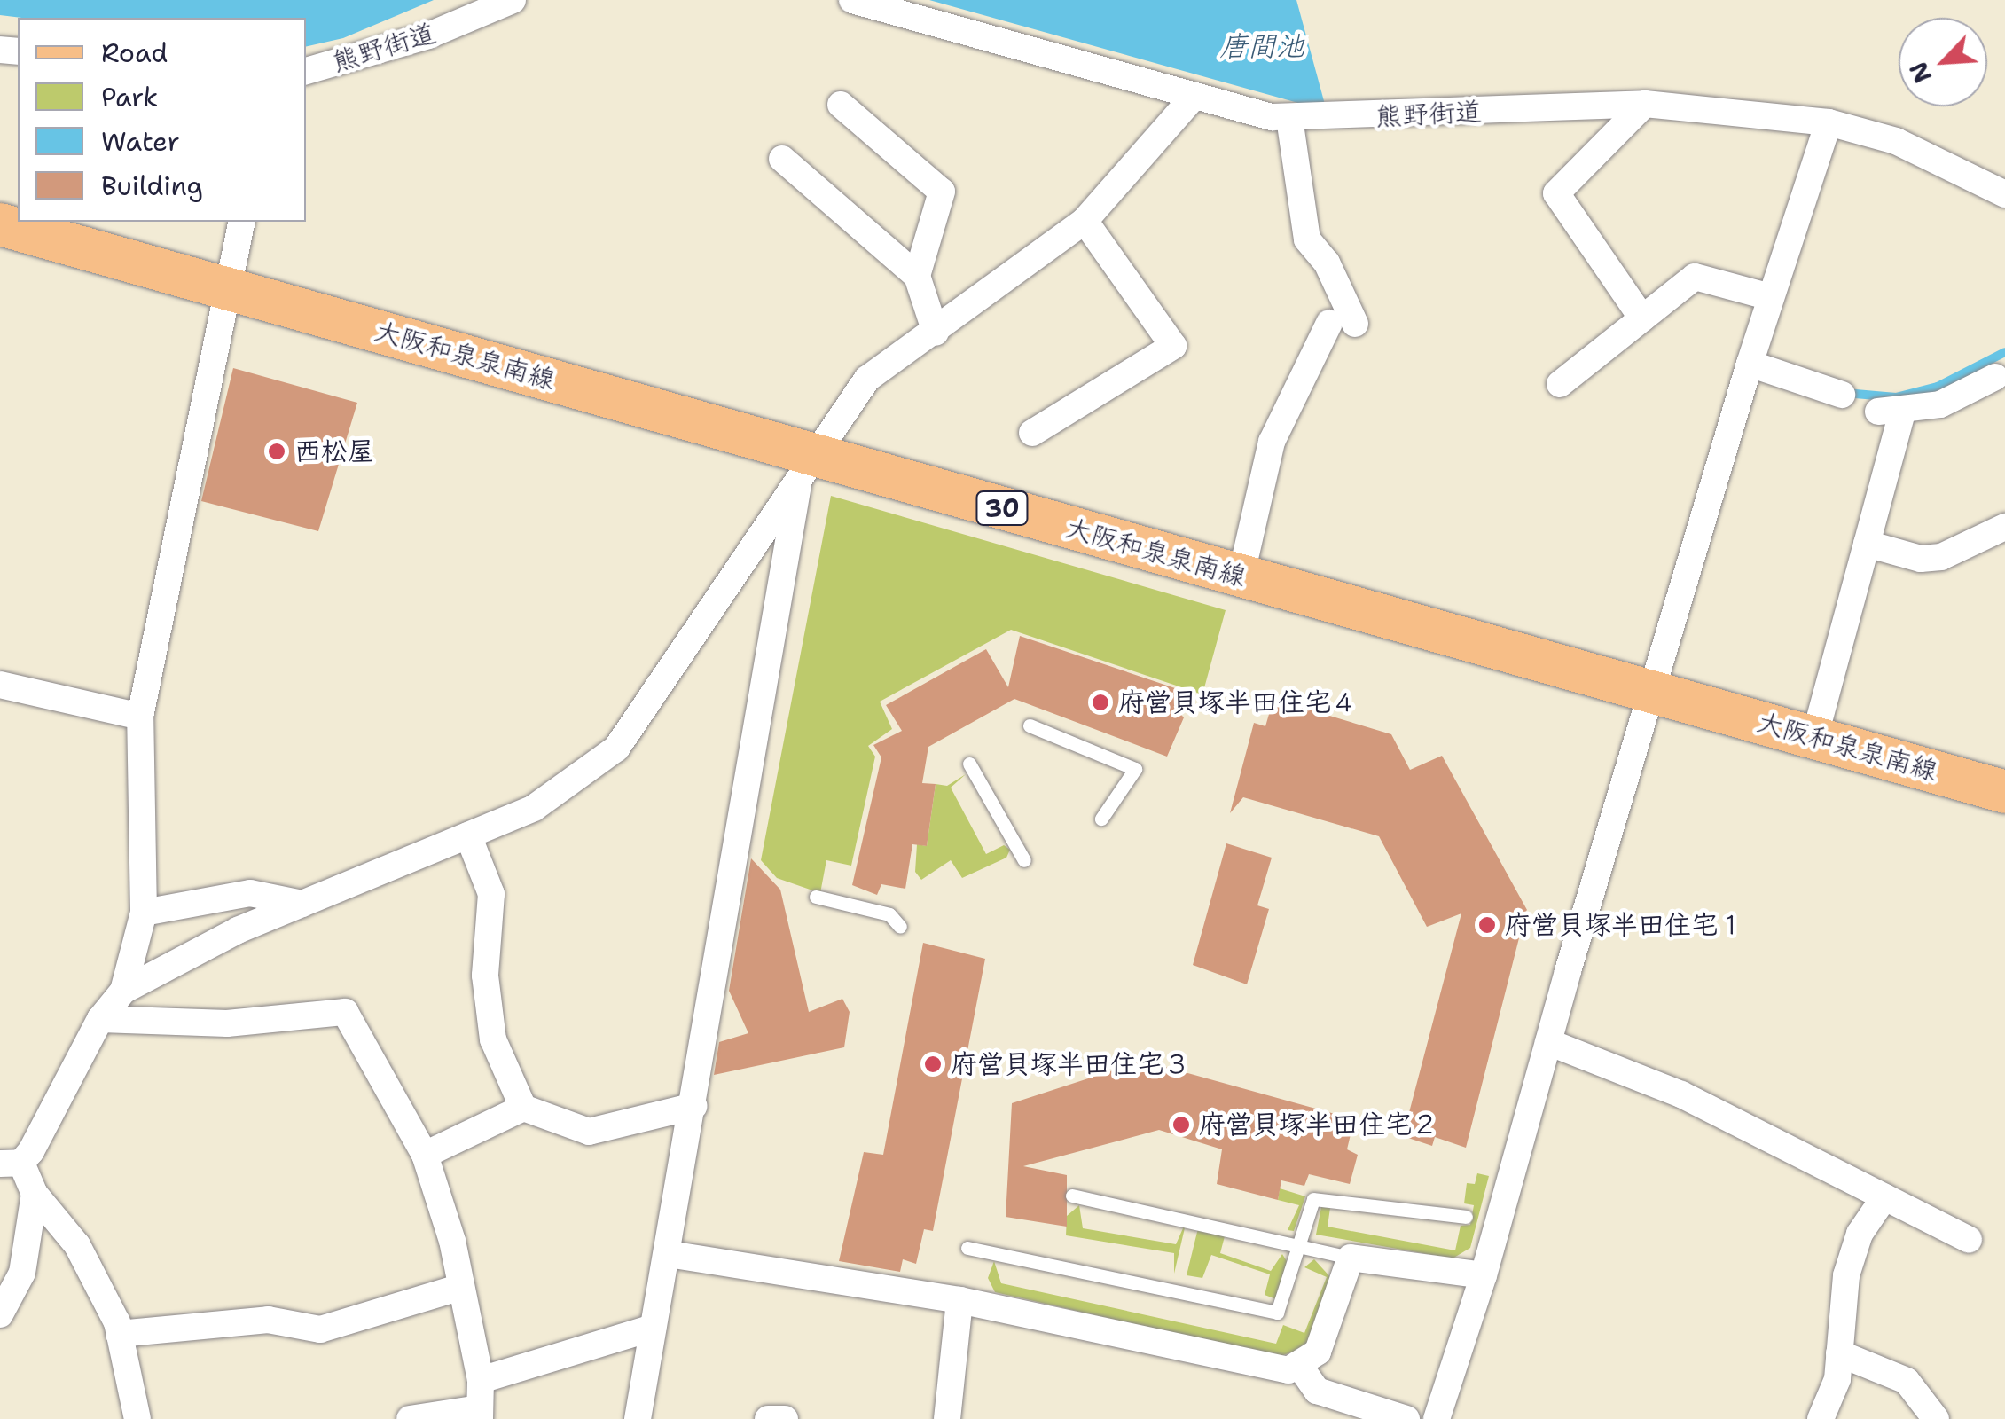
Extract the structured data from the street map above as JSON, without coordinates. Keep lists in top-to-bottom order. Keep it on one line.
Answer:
{"streets":{"main road":["大阪和泉泉南線","30"],"street":["熊野街道"]},"water":["唐間池"],"places":["西松屋","府営貝塚半田住宅４","府営貝塚半田住宅１","府営貝塚半田住宅３","府営貝塚半田住宅２"],"legend":["Road","Park","Water","Building"],"north":"bottom left"}
